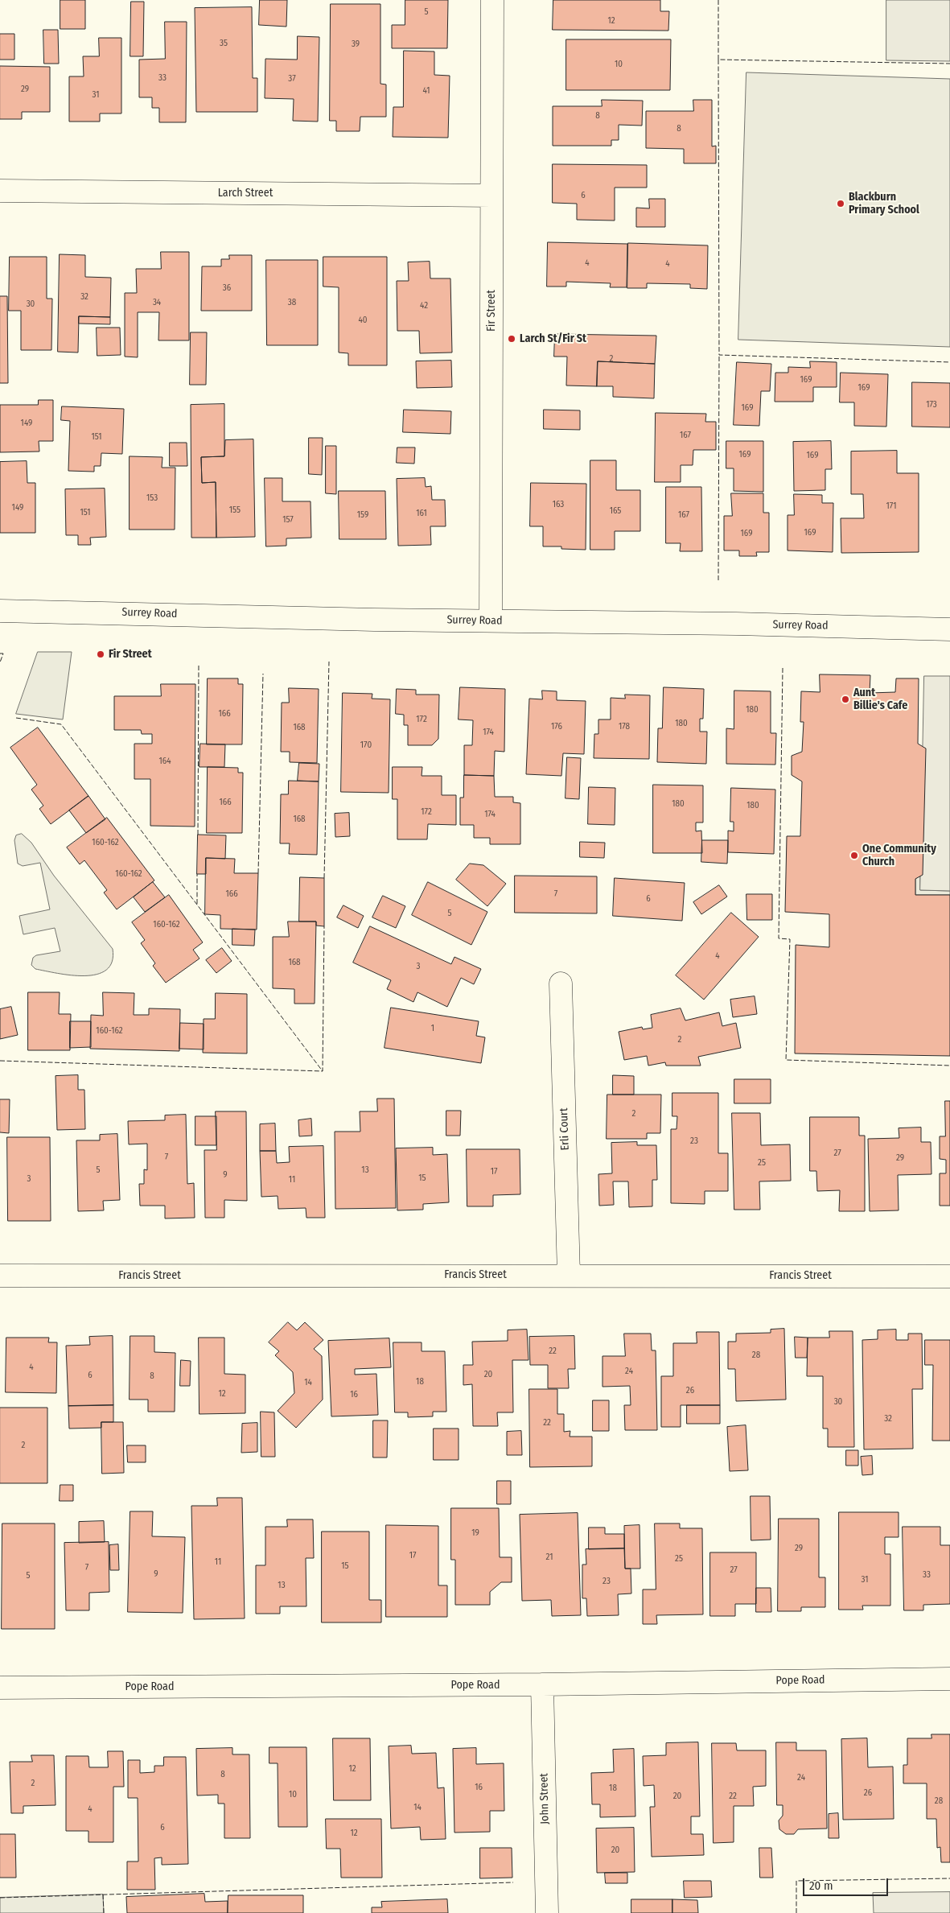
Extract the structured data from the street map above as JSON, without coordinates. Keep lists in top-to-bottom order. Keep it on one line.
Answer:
{"streets":{"street":["Larch Street","Fir Street","Surrey Road","Erli Court","Francis Street","Pope Road","John Street"]},"crossings":[["Larch Street","Fir Street"],["Fir Street","Surrey Road"],["Erli Court","Francis Street"],["Pope Road","John Street"]],"places":["Blackburn Primary School","Larch St/Fir St","Fir Street","Aunt Billie's Cafe","One Community Church"],"house_numbers":["5","12","35","39","10","33","37","29","41","31","8","8","6","4","4","36","32","34","38","30","42","40","2","169","169","173","169","149","167","151","169","169","153","163","171","149","155","165","151","161","159","167","157","169","169","180","166","172","180","176","178","168","174","170","164","166","180","180","172","174","168","160-162","160-162","166","7","6","5","160-162","4","168","3","1","160-162","2","2","23","27","7","29","25","5","13","17","9","15","3","11","22","28","4","24","20","6","8","18","14","26","12","16","30","32","22","2","19","29","17","21","25","11","15","7","27","9","33","5","31","23","13","12","8","24","2","16","18","26","10","20","22","28","14","4","6","12","20"],"scale_bar":"20 m"}
